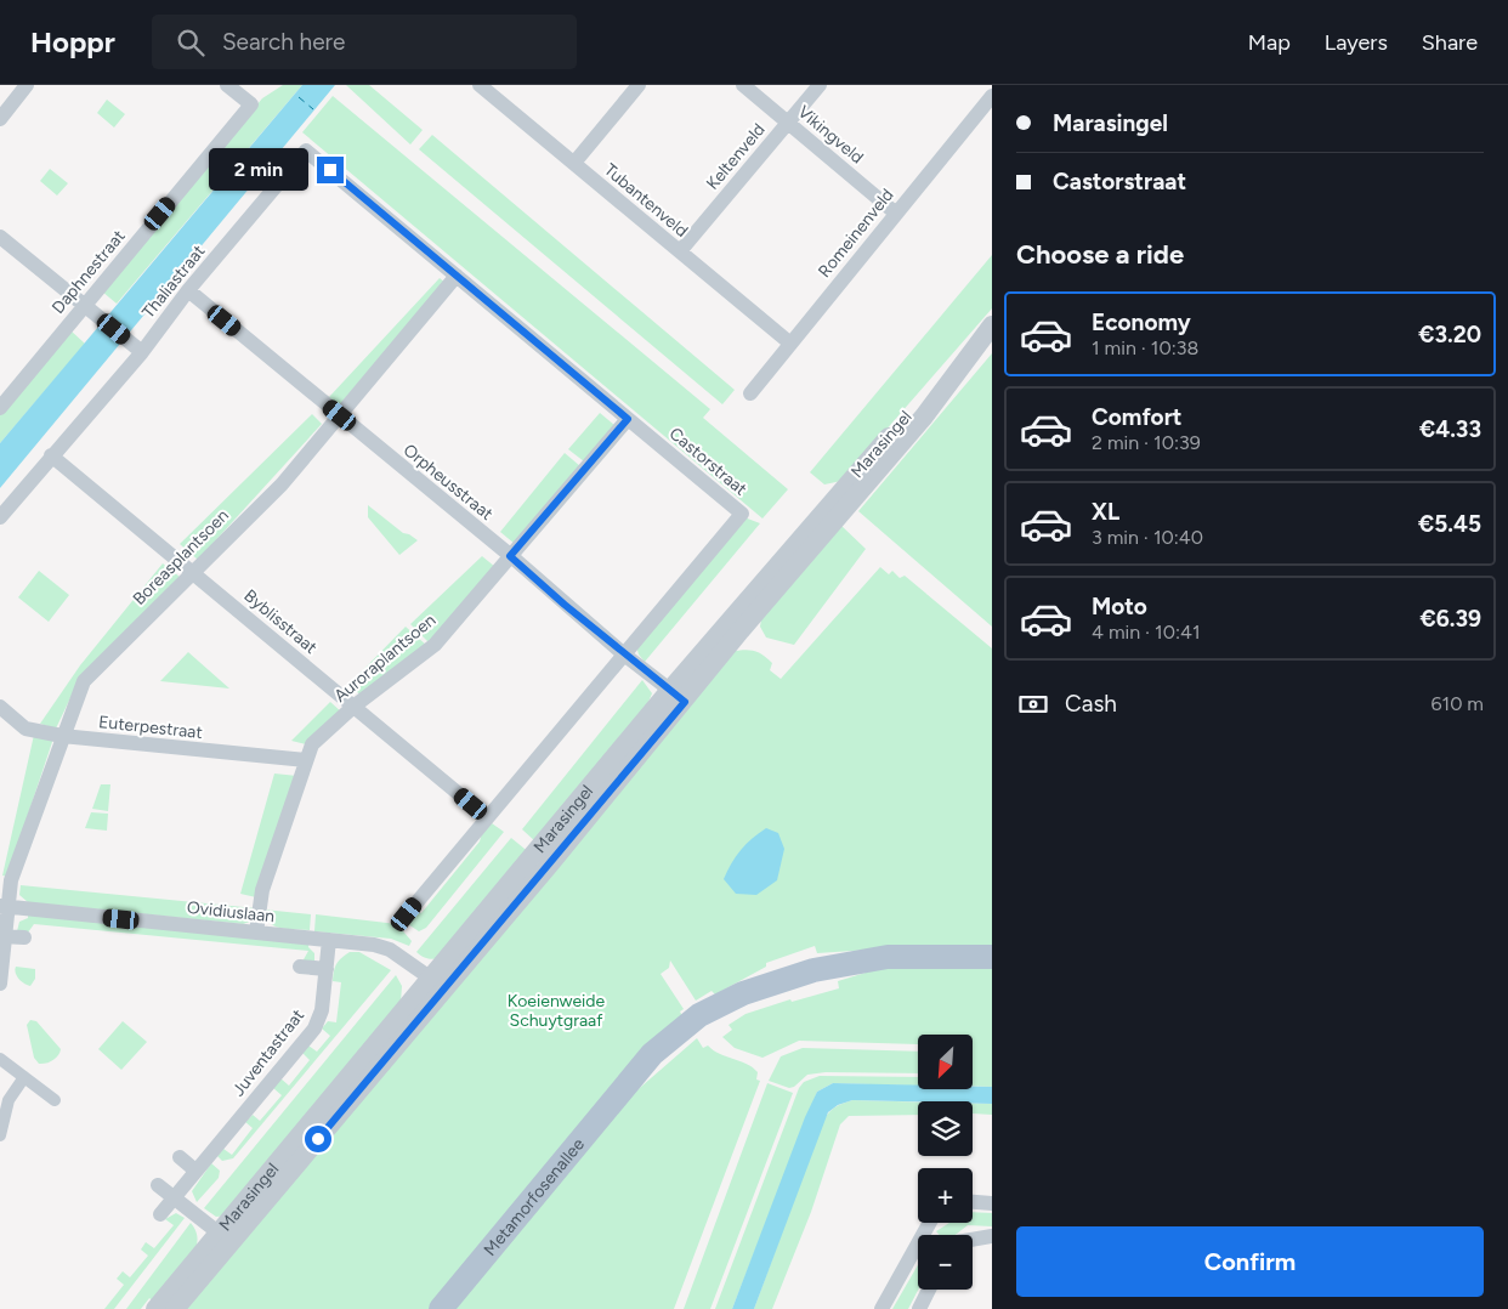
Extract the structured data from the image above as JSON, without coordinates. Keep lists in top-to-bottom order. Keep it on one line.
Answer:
{"streets":{"main road":["Metamorfosenallee"],"street":["Vikingveld","Keltenveld","Tubantenveld","Romeinenveld","Daphnestraat","Thaliastraat","Marasingel","Castorstraat","Orpheusstraat","Boreasplantsoen","Byblisstraat","Auroraplantsoen","Euterpestraat","Ovidiuslaan","Juventastraat"]},"crossings":[["Vikingveld","Keltenveld"],["Vikingveld","Romeinenveld"],["Keltenveld","Tubantenveld"],["Tubantenveld","Romeinenveld"],["Thaliastraat","Castorstraat"],["Thaliastraat","Orpheusstraat"],["Thaliastraat","Byblisstraat"],["Marasingel","Orpheusstraat"],["Marasingel","Ovidiuslaan"],["Castorstraat","Orpheusstraat"],["Castorstraat","Boreasplantsoen"],["Castorstraat","Byblisstraat"],["Castorstraat","Auroraplantsoen"],["Orpheusstraat","Boreasplantsoen"],["Orpheusstraat","Auroraplantsoen"],["Boreasplantsoen","Byblisstraat"],["Boreasplantsoen","Euterpestraat"],["Boreasplantsoen","Ovidiuslaan"],["Byblisstraat","Auroraplantsoen"],["Auroraplantsoen","Euterpestraat"],["Auroraplantsoen","Ovidiuslaan"],["Ovidiuslaan","Juventastraat"]],"parks":["Koeienweide Schuytgraaf"],"north":"bottom left","page":{"header":"Hoppr","search":"Search here","nav":["Map","Layers","Share"],"banner":["Marasingel","Castorstraat"],"bubble":"2 min","heading":"Choose a ride","list":[{"name":"Economy","note":"1 min · 10:38","value":"€3.20"},{"name":"Comfort","note":"2 min · 10:39","value":"€4.33"},{"name":"XL","note":"3 min · 10:40","value":"€5.45"},{"name":"Moto","note":"4 min · 10:41","value":"€6.39"}],"pay":["Cash","610 m"],"map_buttons":["+","−"],"buttons":"Confirm"}}
